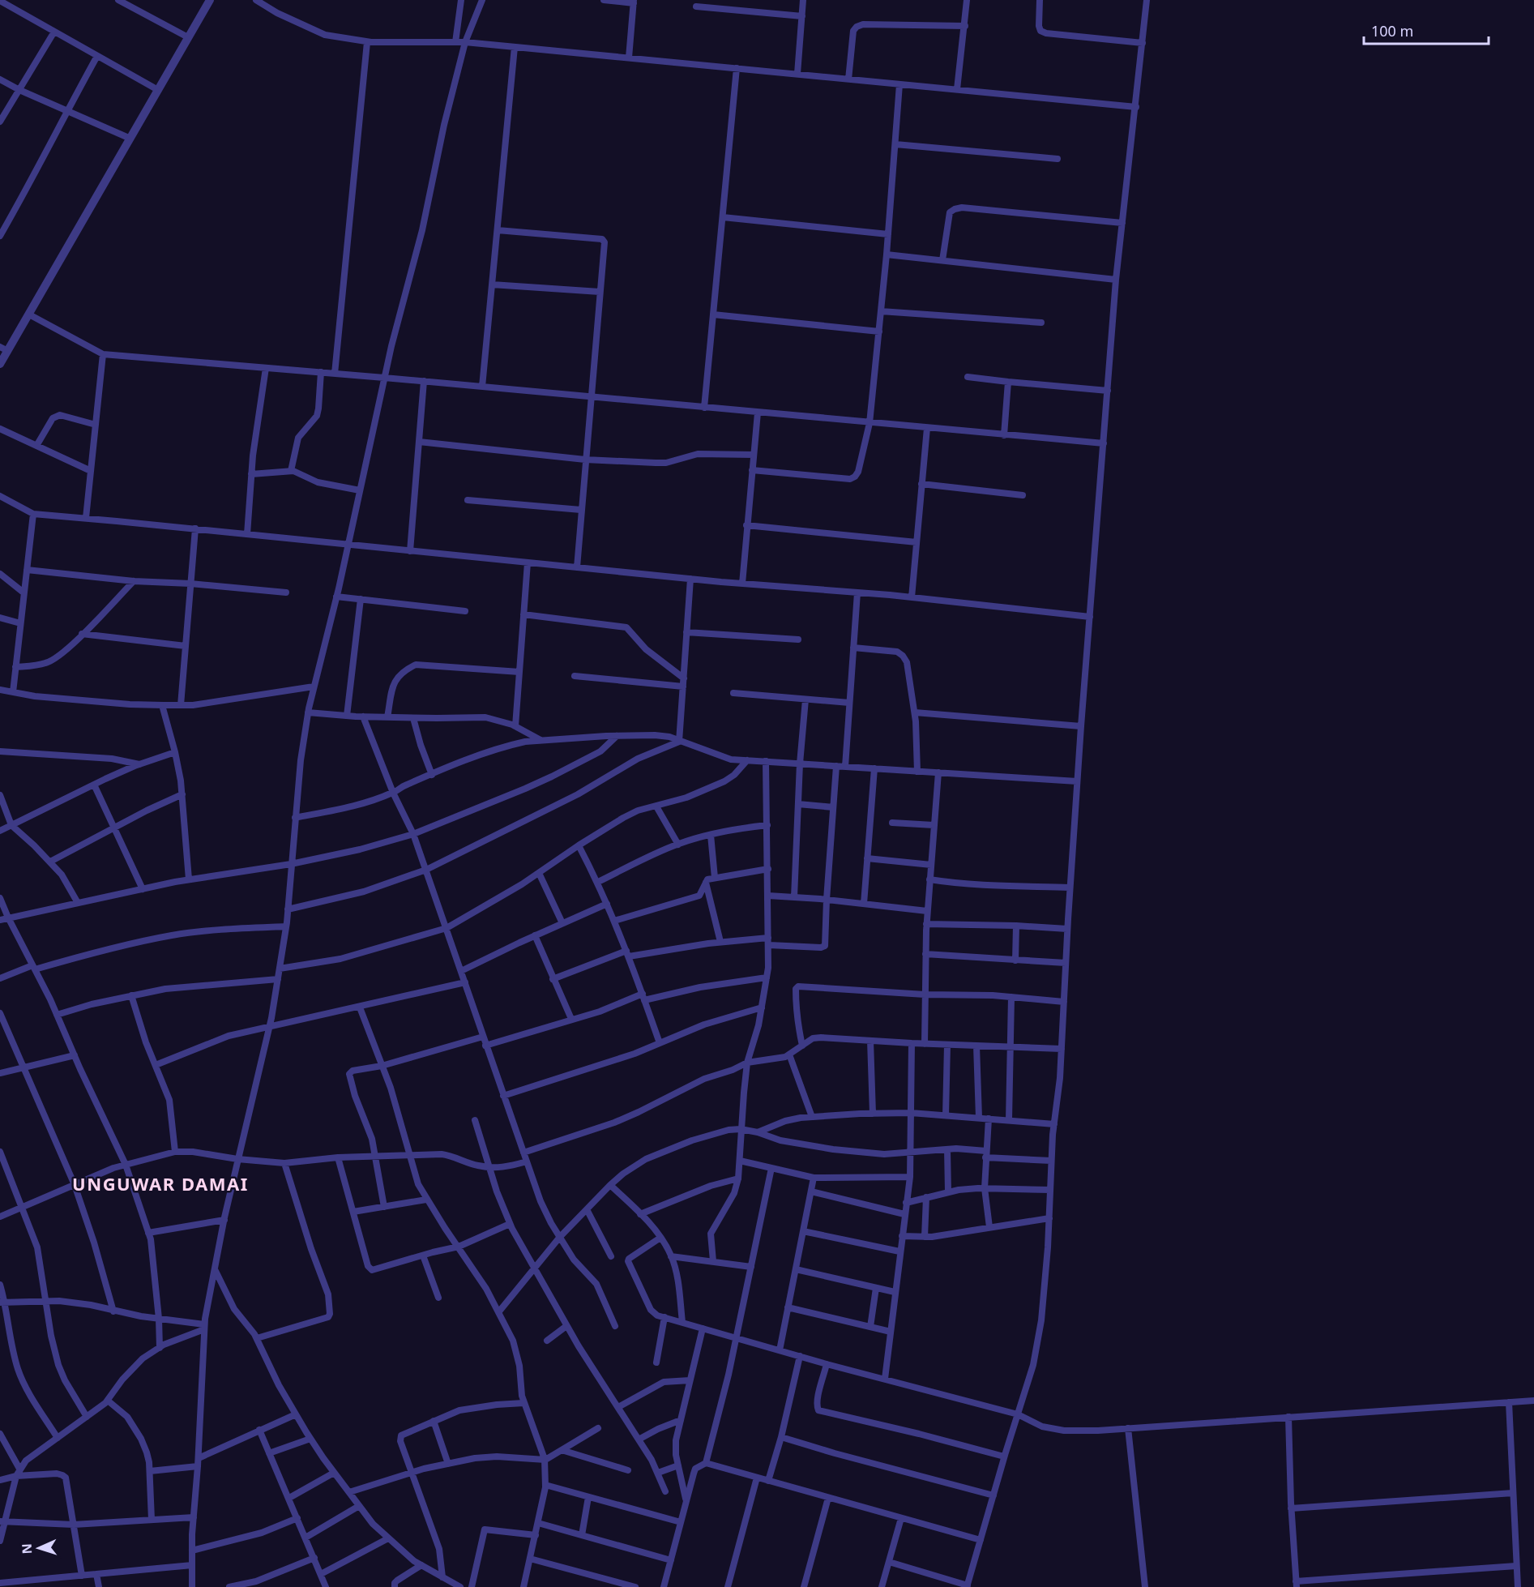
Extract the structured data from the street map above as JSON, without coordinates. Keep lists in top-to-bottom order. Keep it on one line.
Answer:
{"districts":["UNGUWAR DAMAI"],"scale_bar":"100 m","north":"left"}
